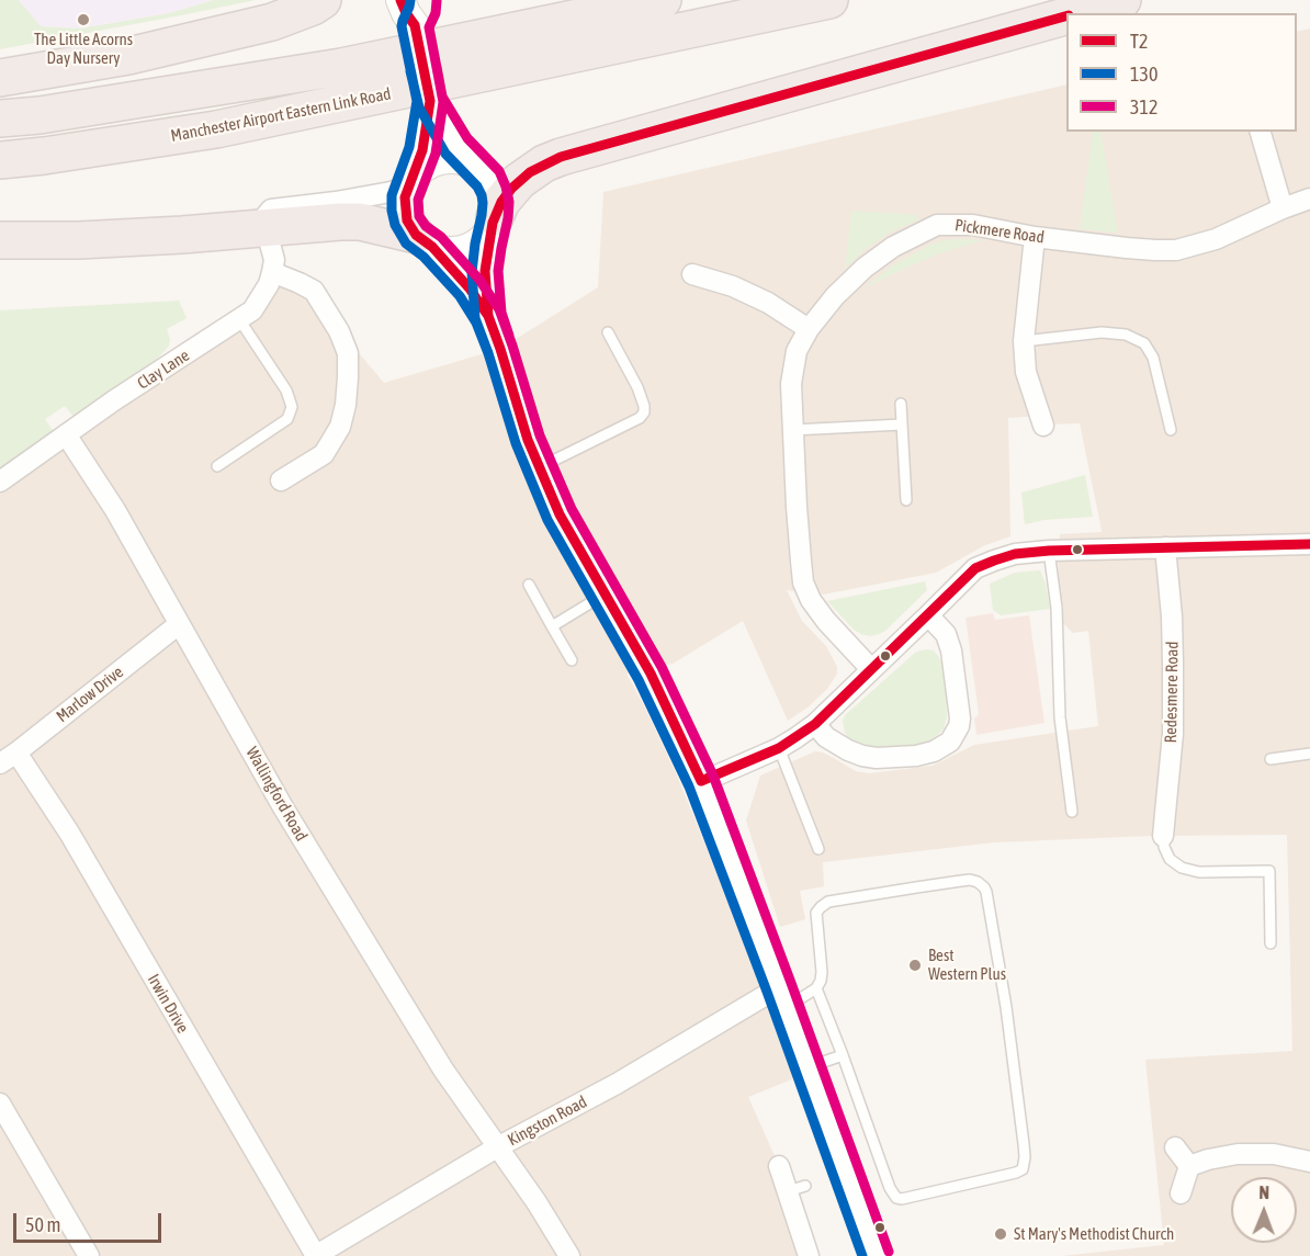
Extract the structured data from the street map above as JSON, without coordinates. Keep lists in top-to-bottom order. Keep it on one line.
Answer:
{"streets":{"highway":["Manchester Airport Eastern Link Road"],"street":["Pickmere Road","Clay Lane","Redesmere Road","Marlow Drive","Wallingford Road","Irwin Drive","Kingston Road"]},"crossings":[["Clay Lane","Wallingford Road"],["Marlow Drive","Wallingford Road"],["Marlow Drive","Irwin Drive"],["Wallingford Road","Kingston Road"],["Irwin Drive","Kingston Road"]],"places":["The Little Acorns Day Nursery","Best Western Plus","St Mary's Methodist Church"],"lines":["transit line T2","transit line 130","transit line 312"],"legend":["T2","130","312"],"scale_bar":"50 m","north":"top"}
